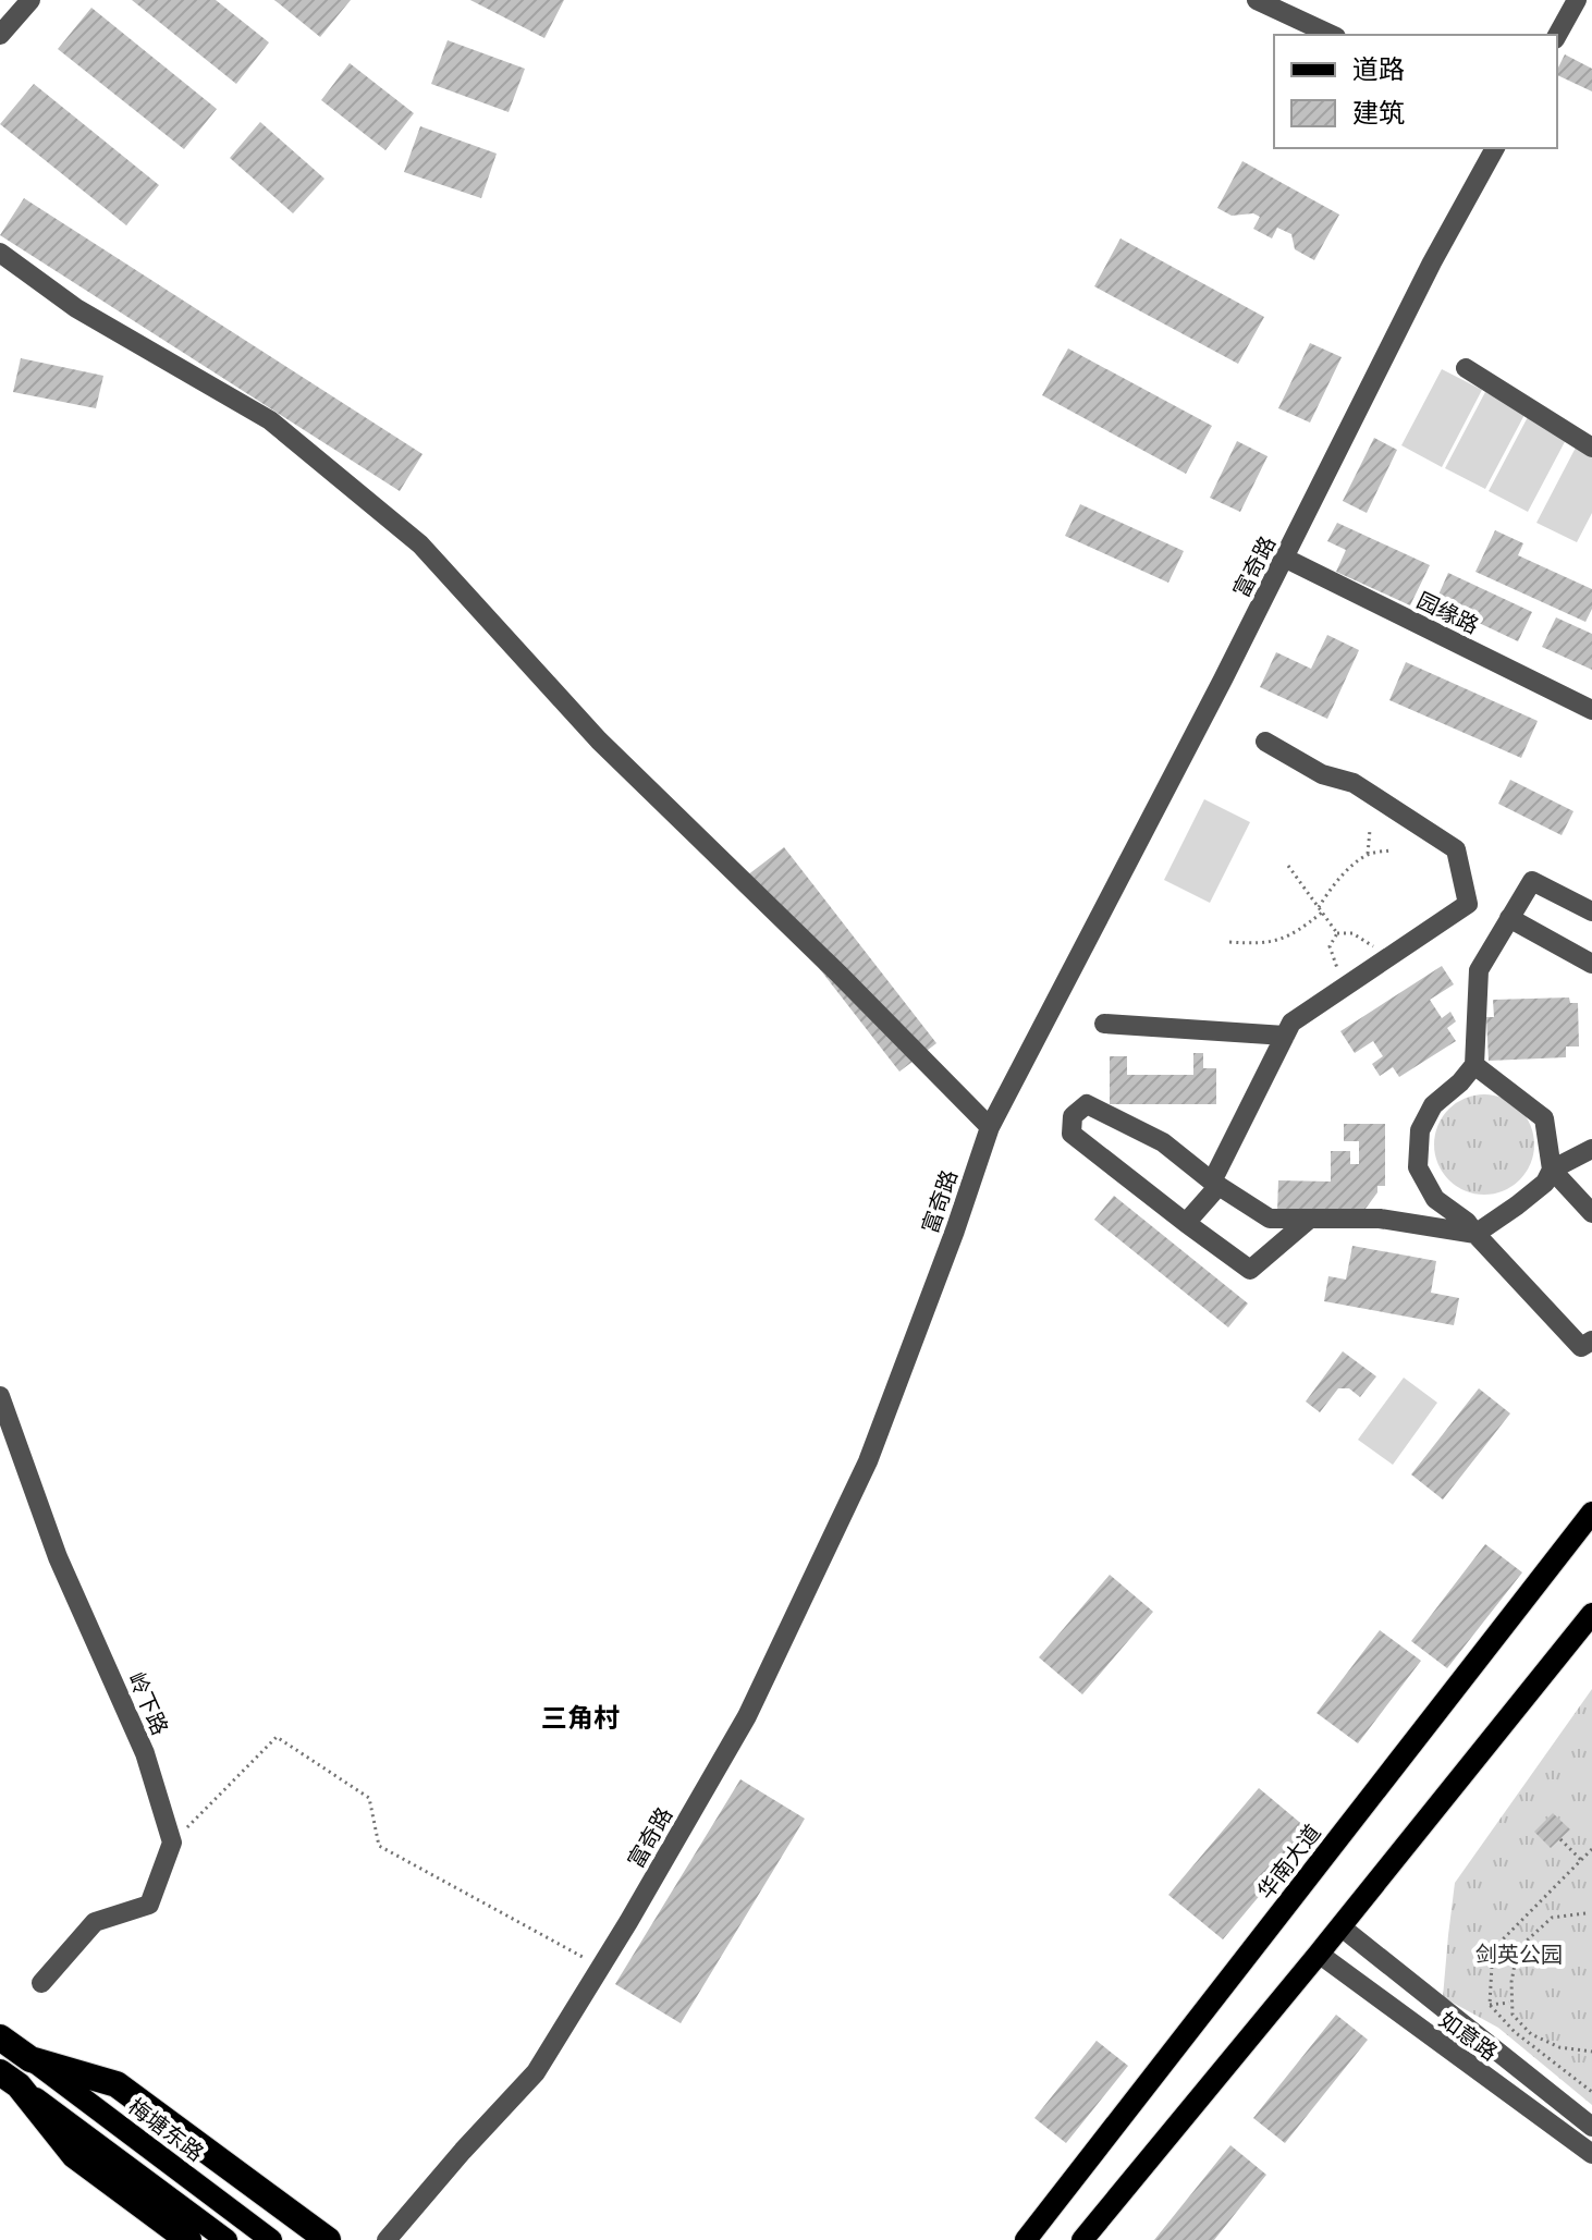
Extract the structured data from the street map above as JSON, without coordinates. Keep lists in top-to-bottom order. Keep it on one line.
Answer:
{"streets":{"main road":["华南大道","梅塘东路"],"street":["富奇路","园缘路","岭下路","如意路"]},"crossings":[["富奇路","园缘路"]],"districts":["三角村"],"parks":["剑英公园"],"legend":["道路","建筑"]}
